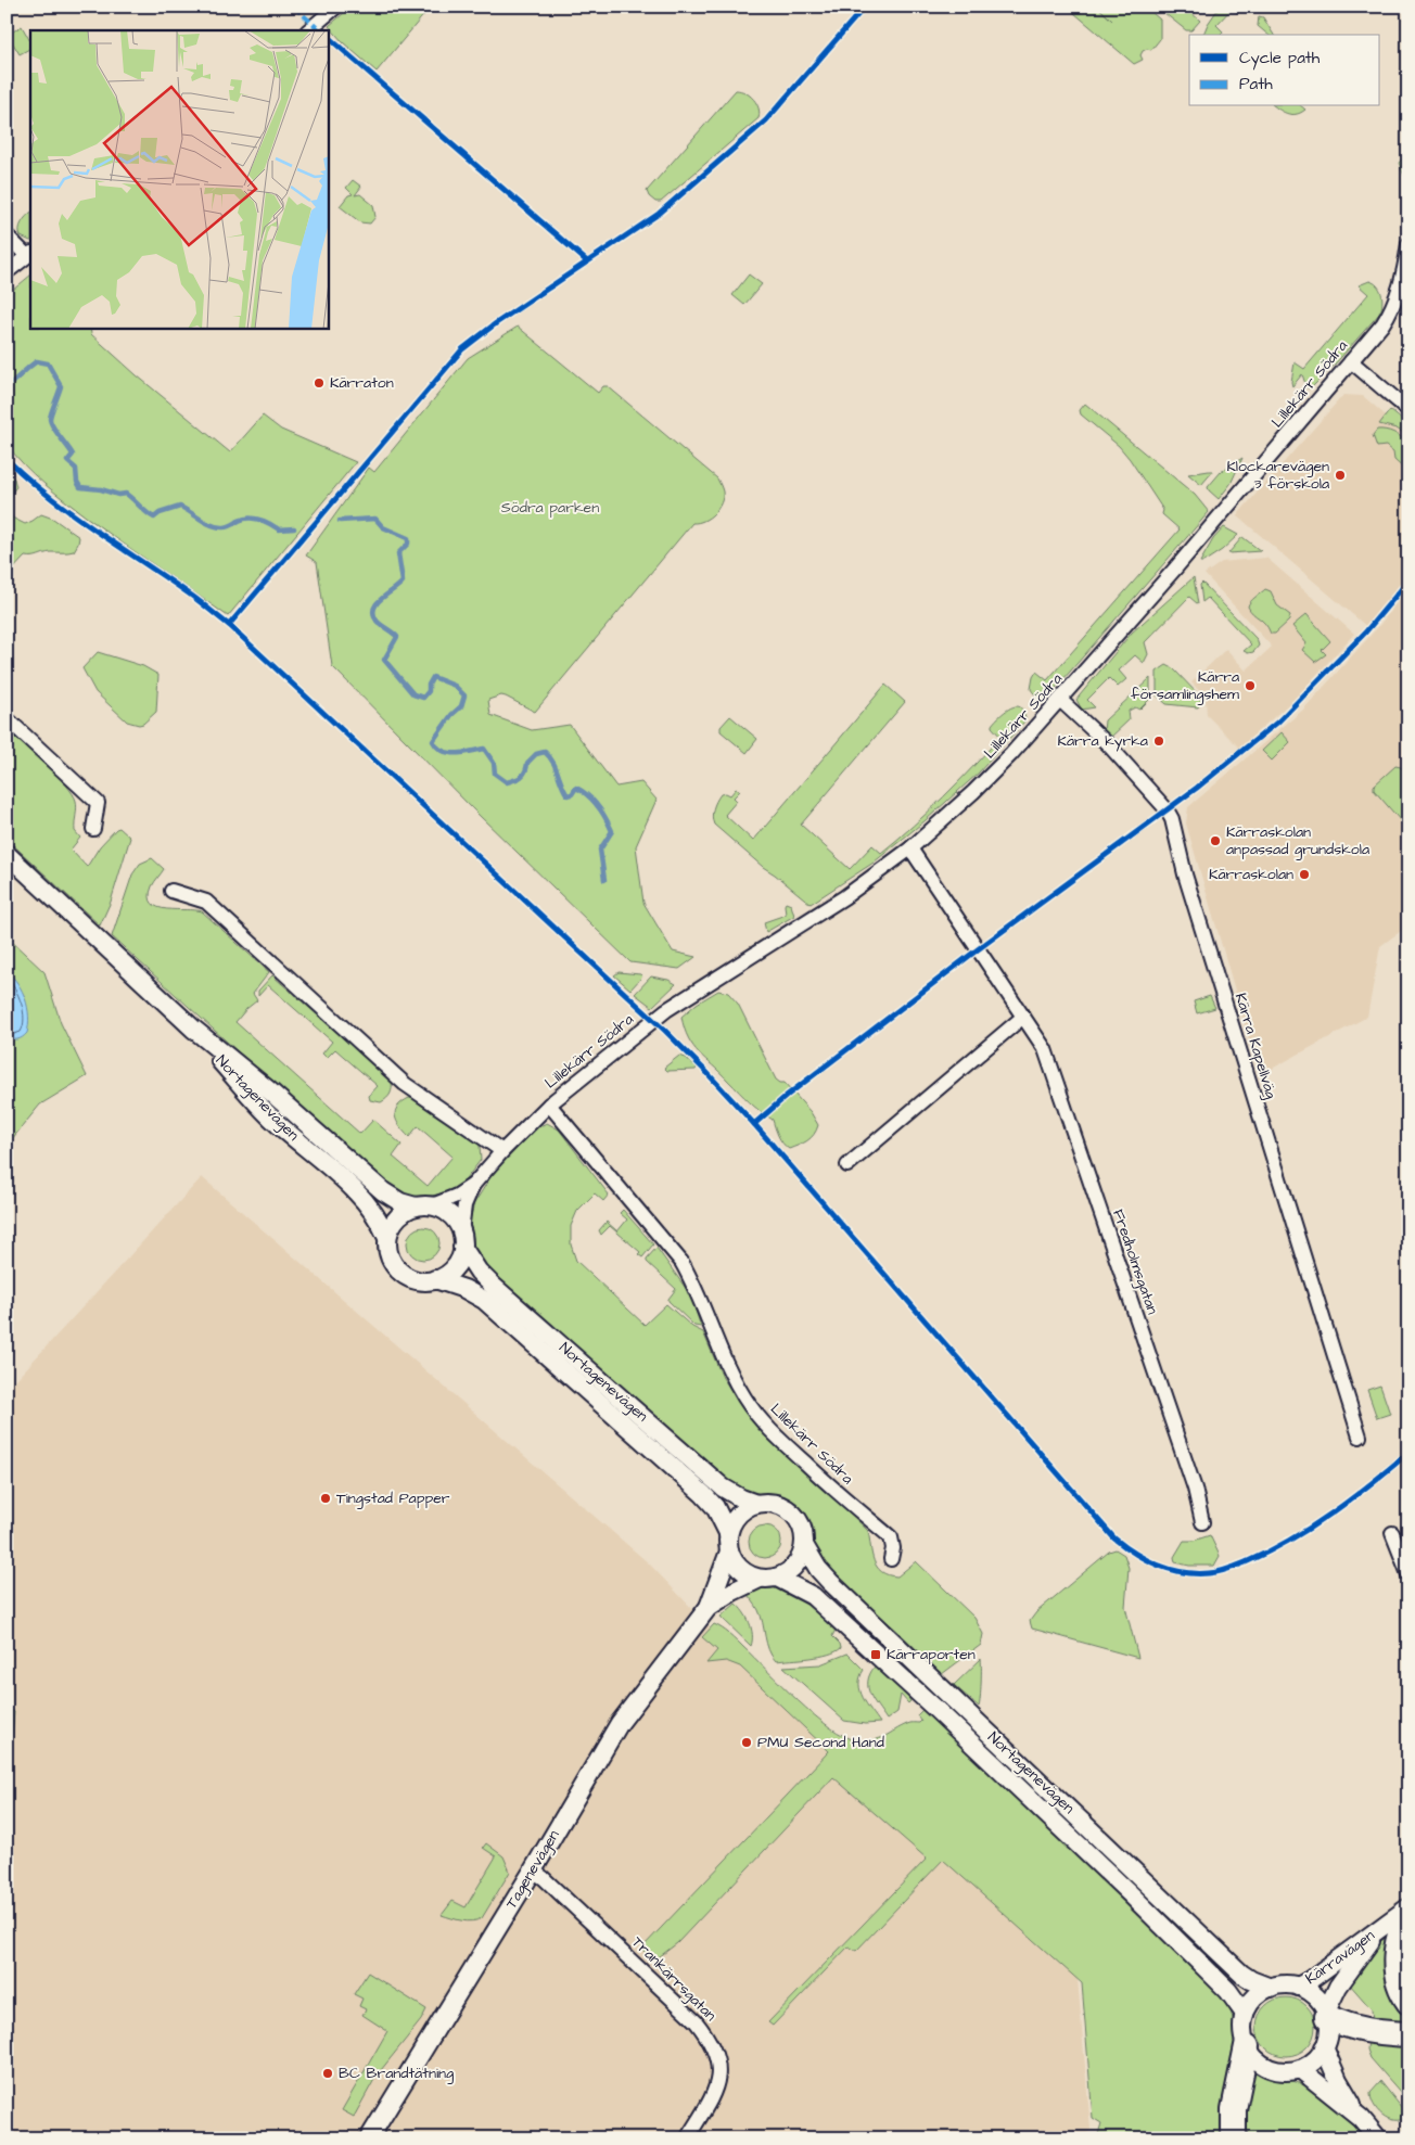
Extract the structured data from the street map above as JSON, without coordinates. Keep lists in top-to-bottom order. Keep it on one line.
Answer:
{"streets":{"street":["Lillekärr Södra","Kärra Kapellväg","Nortagenevägen","Fredholmsgatan","Tagenevägen","Kärravägen","Trankärrsgatan"]},"crossings":[["Lillekärr Södra","Kärra Kapellväg"],["Lillekärr Södra","Nortagenevägen"],["Lillekärr Södra","Fredholmsgatan"],["Nortagenevägen","Tagenevägen"],["Nortagenevägen","Kärravägen"],["Tagenevägen","Trankärrsgatan"]],"parks":["Södra parken"],"places":{"other":["Kärraton","Klockarevägen 3 förskola","Kärra församlingshem","Kärra kyrka","Kärraskolan anpassad grundskola","Kärraskolan","Tingstad Papper","PMU Second Hand","BC Brandtätning"],"transit":["Kärraporten"]},"legend":["Cycle path","Path"]}
